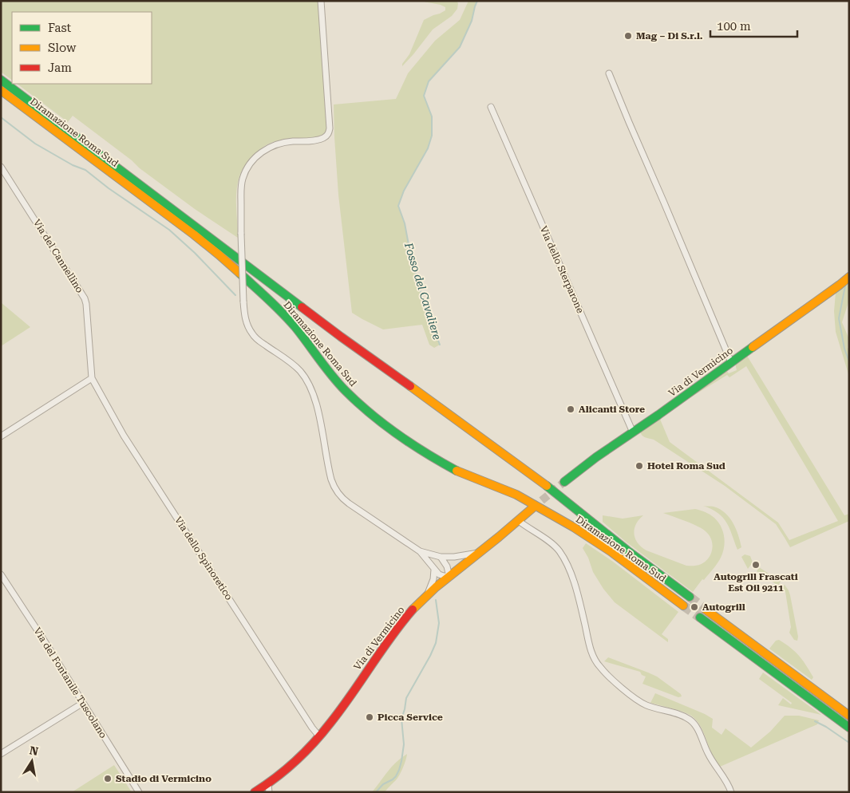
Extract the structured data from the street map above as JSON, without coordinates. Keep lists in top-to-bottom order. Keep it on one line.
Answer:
{"streets":{"main road":["Diramazione Roma Sud","Via di Vermicino"],"street":["Via del Cannellino","Via dello Sterparone","Via dello Spinoretico","Via del Fontanile Tuscolano"]},"crossings":[["Via del Cannellino","Via dello Spinoretico"],["Via dello Sterparone","Via di Vermicino"],["Via di Vermicino","Via dello Spinoretico"]],"water":["Fosso del Cavaliere"],"places":["Mag – Di S.r.l.","Alicanti Store","Hotel Roma Sud","Autogrill Frascati Est Oil 9211","Autogrill","Picca Service","Stadio di Vermicino"],"legend":["Fast","Slow","Jam"],"scale_bar":"100 m","north":"top"}
